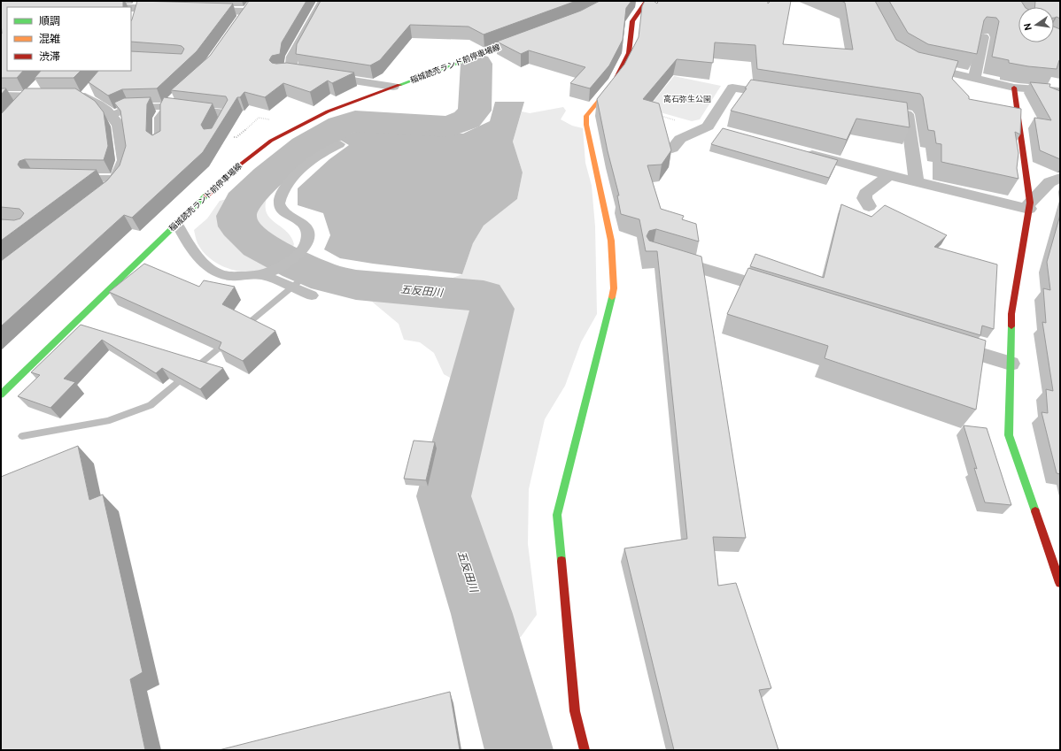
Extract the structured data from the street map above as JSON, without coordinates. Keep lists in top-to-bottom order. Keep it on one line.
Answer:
{"streets":{"street":["稲城読売ランド前停車場線"]},"water":["五反田川"],"parks":["高石弥生公園"],"legend":["順調","混雑","渋滞"],"north":"left"}
